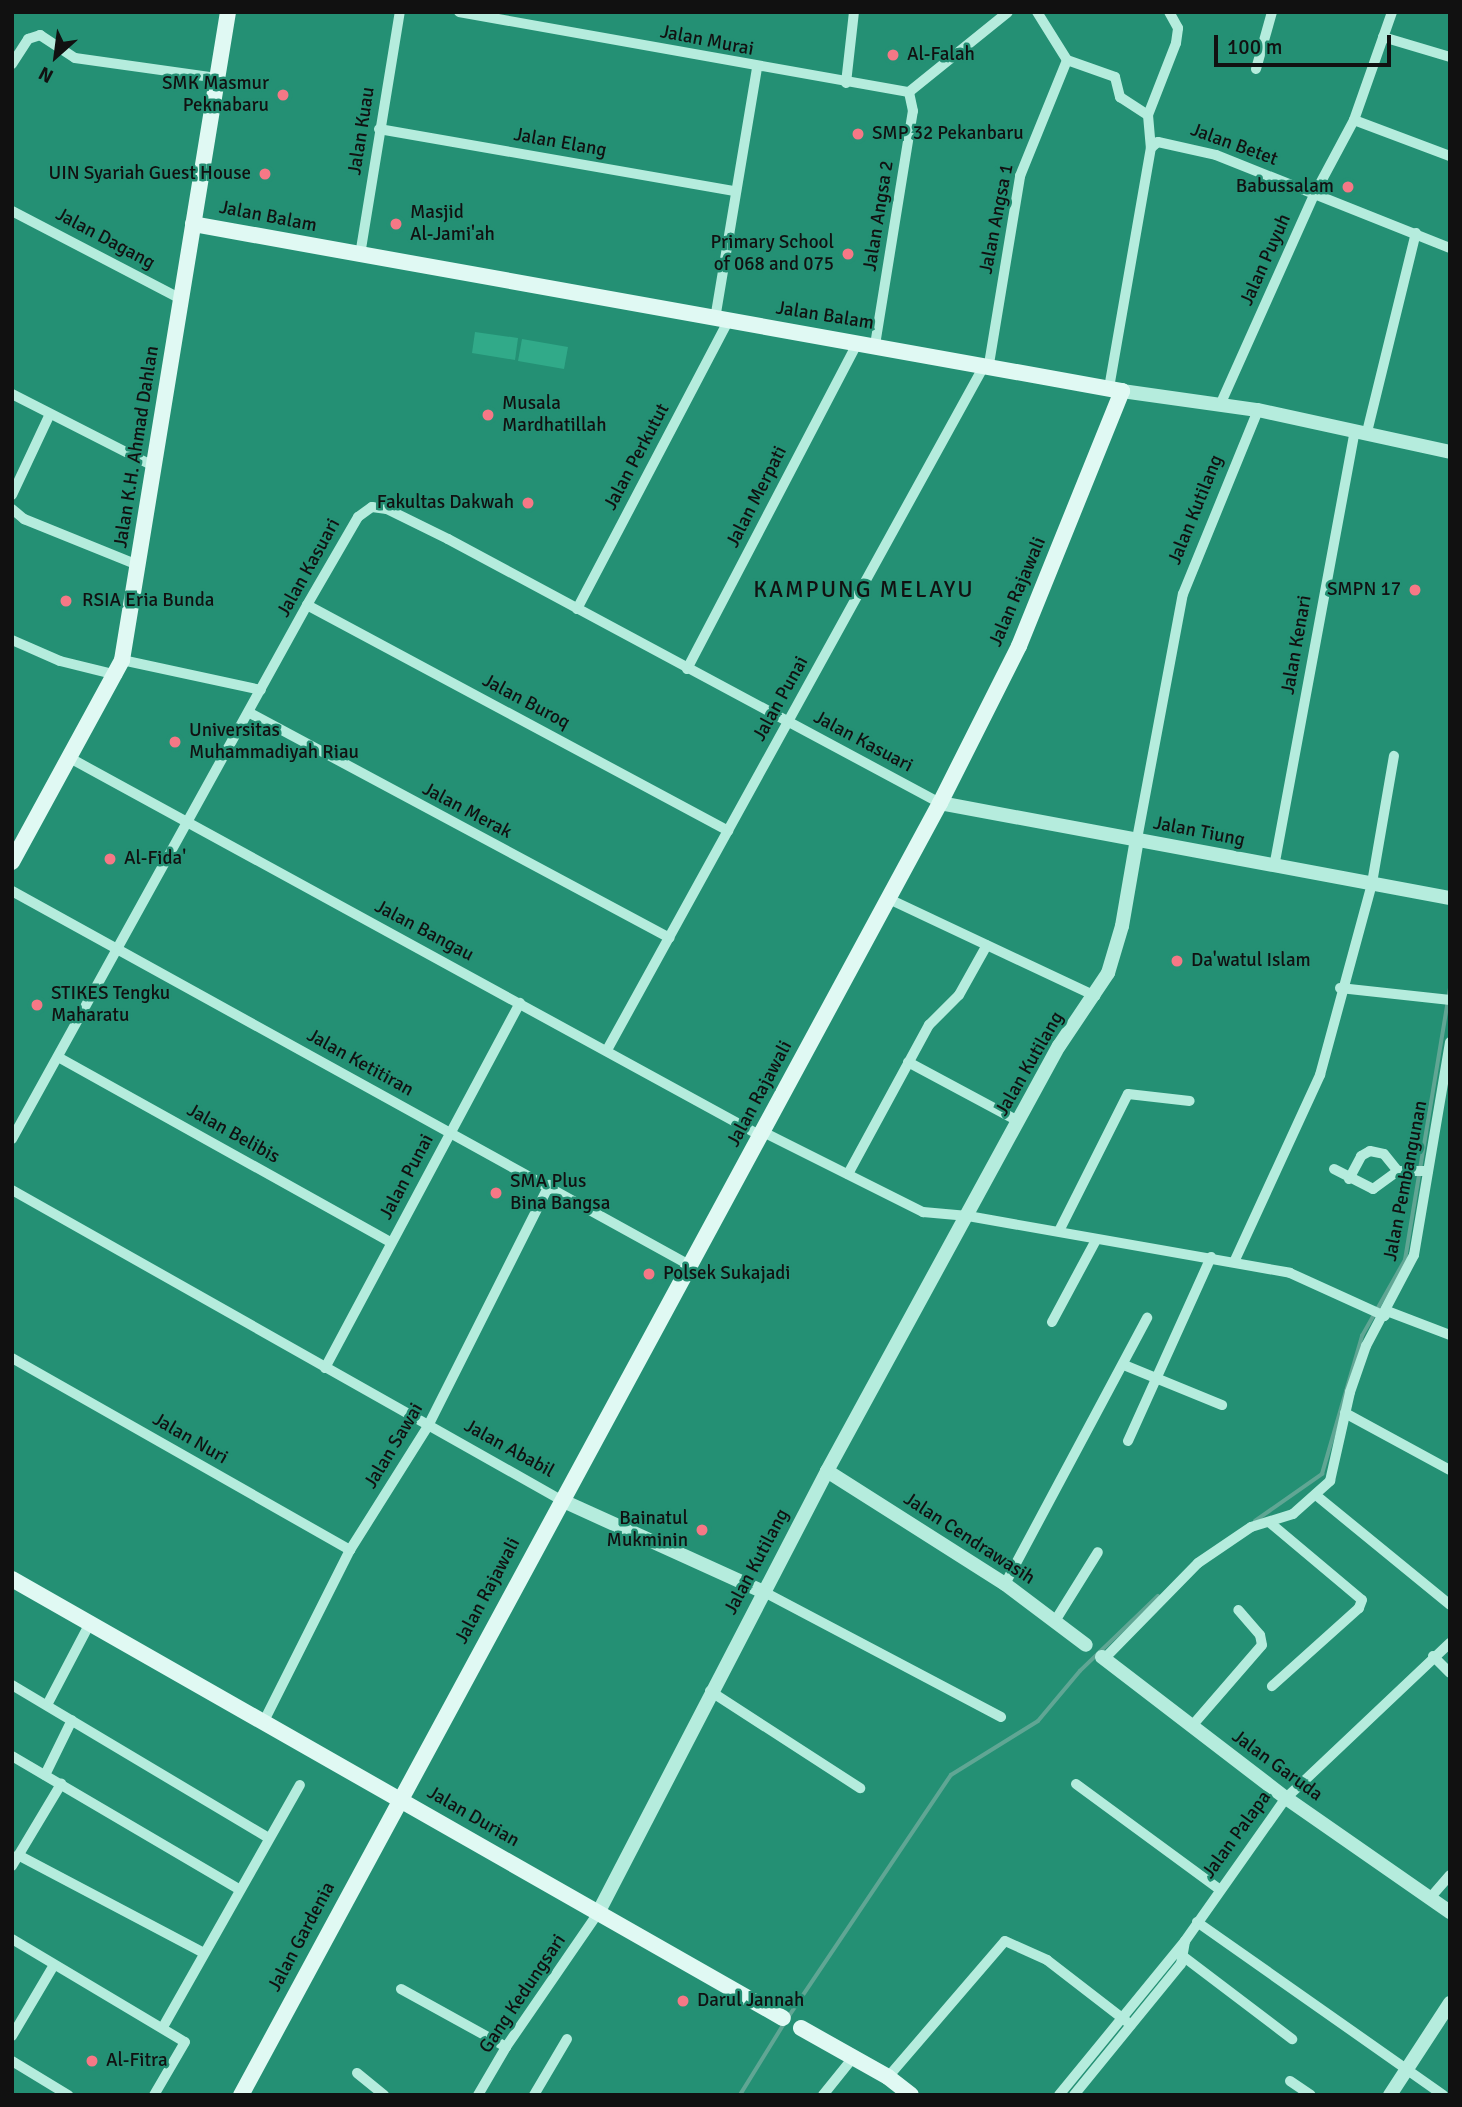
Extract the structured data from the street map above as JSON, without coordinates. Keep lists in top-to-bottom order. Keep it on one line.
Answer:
{"streets":{"main road":["Jalan Balam","Jalan K.H. Ahmad Dahlan","Jalan Rajawali","Jalan Durian","Jalan Gardenia"],"street":["Jalan Murai","Jalan Kuau","Jalan Elang","Jalan Betet","Jalan Angsa 2","Jalan Angsa 1","Jalan Dagang","Jalan Puyuh","Jalan Perkutut","Jalan Merpati","Jalan Kutilang","Jalan Kasuari","Jalan Kenari","Jalan Punai","Jalan Buroq","Jalan Merak","Jalan Tiung","Jalan Bangau","Jalan Ketitiran","Jalan Belibis","Jalan Pembangunan","Jalan Nuri","Jalan Sawai","Jalan Ababil","Jalan Cendrawasih","Jalan Garuda","Jalan Palapa","Gang Kedungsari"]},"crossings":[["Jalan Murai","Jalan Angsa 2"],["Jalan Murai","Jalan Perkutut"],["Jalan Kuau","Jalan Elang"],["Jalan Kuau","Jalan Balam"],["Jalan Elang","Jalan Perkutut"],["Jalan Betet","Jalan Puyuh"],["Jalan Betet","Jalan Kenari"],["Jalan Angsa 2","Jalan Balam"],["Jalan Balam","Jalan Angsa 1"],["Jalan Balam","Jalan Puyuh"],["Jalan Balam","Jalan K.H. Ahmad Dahlan"],["Jalan Balam","Jalan Perkutut"],["Jalan Balam","Jalan Merpati"],["Jalan Balam","Jalan Kutilang"],["Jalan Balam","Jalan Rajawali"],["Jalan Balam","Jalan Kenari"],["Jalan Balam","Jalan Punai"],["Jalan Angsa 1","Jalan Punai"],["Jalan Dagang","Jalan K.H. Ahmad Dahlan"],["Jalan K.H. Ahmad Dahlan","Jalan Bangau"],["Jalan Perkutut","Jalan Kasuari"],["Jalan Merpati","Jalan Kasuari"],["Jalan Kutilang","Jalan Tiung"],["Jalan Kutilang","Jalan Bangau"],["Jalan Kutilang","Jalan Ababil"],["Jalan Kutilang","Jalan Cendrawasih"],["Jalan Kutilang","Jalan Durian"],["Jalan Kutilang","Gang Kedungsari"],["Jalan Kasuari","Jalan Rajawali"],["Jalan Kasuari","Jalan Punai"],["Jalan Kasuari","Jalan Buroq"],["Jalan Kasuari","Jalan Merak"],["Jalan Kasuari","Jalan Tiung"],["Jalan Kasuari","Jalan Bangau"],["Jalan Kasuari","Jalan Ketitiran"],["Jalan Kasuari","Jalan Belibis"],["Jalan Rajawali","Jalan Tiung"],["Jalan Rajawali","Jalan Bangau"],["Jalan Rajawali","Jalan Ketitiran"],["Jalan Rajawali","Jalan Ababil"],["Jalan Rajawali","Jalan Durian"],["Jalan Rajawali","Jalan Gardenia"],["Jalan Kenari","Jalan Tiung"],["Jalan Punai","Jalan Buroq"],["Jalan Punai","Jalan Merak"],["Jalan Punai","Jalan Bangau"],["Jalan Punai","Jalan Ketitiran"],["Jalan Punai","Jalan Belibis"],["Jalan Punai","Jalan Ababil"],["Jalan Bangau","Jalan Pembangunan"],["Jalan Ketitiran","Jalan Sawai"],["Jalan Pembangunan","Jalan Garuda"],["Jalan Nuri","Jalan Sawai"],["Jalan Sawai","Jalan Ababil"],["Jalan Sawai","Jalan Durian"],["Jalan Cendrawasih","Jalan Garuda"],["Jalan Garuda","Jalan Palapa"],["Jalan Durian","Jalan Gardenia"],["Jalan Durian","Gang Kedungsari"]],"districts":["KAMPUNG MELAYU"],"places":["Al-Falah","SMK Masmur Peknabaru","SMP 32 Pekanbaru","UIN Syariah Guest House","Babussalam","Masjid Al-Jami'ah","Primary School of 068 and 075","Musala Mardhatillah","Fakultas Dakwah","SMPN 17","RSIA Eria Bunda","Universitas Muhammadiyah Riau","Al-Fida'","Da'watul Islam","STIKES Tengku Maharatu","SMA Plus Bina Bangsa","Polsek Sukajadi","Bainatul Mukminin","Darul Jannah","Al-Fitra"],"scale_bar":"100 m","north":"bottom left"}
